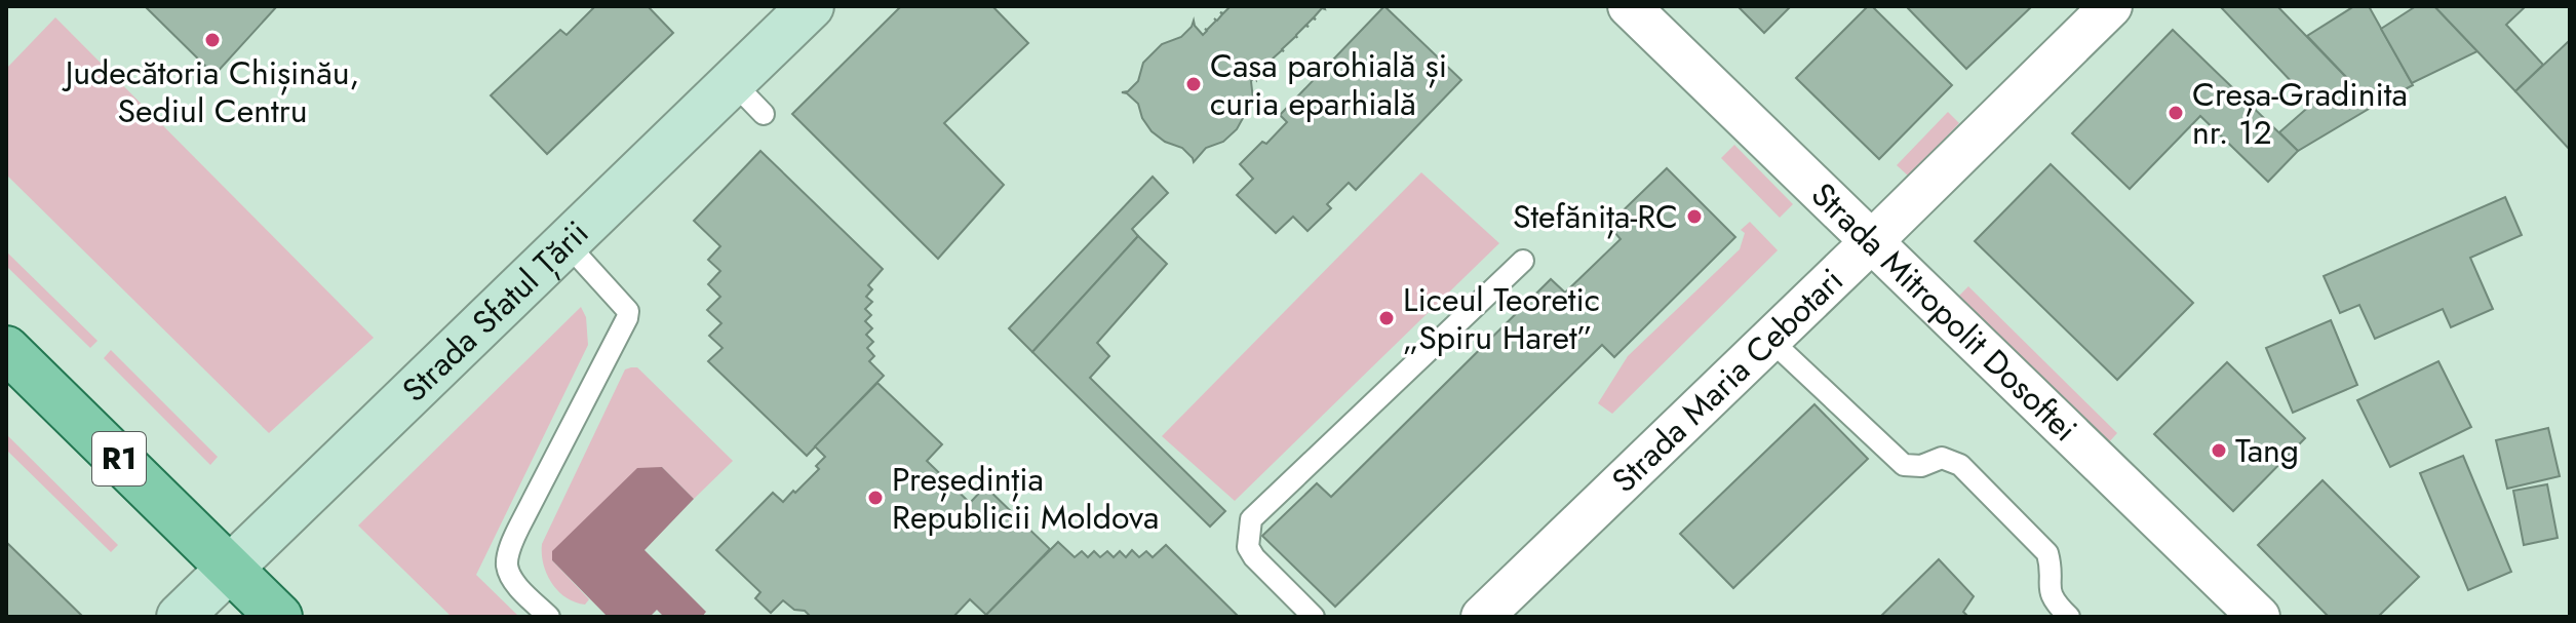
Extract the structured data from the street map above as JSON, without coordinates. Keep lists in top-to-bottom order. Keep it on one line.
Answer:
{"streets":{"main road":["Strada Sfatul Țării","R1"],"street":["Strada Mitropolit Dosoftei","Strada Maria Cebotari"]},"crossings":[["Strada Sfatul Țării","R1"],["Strada Mitropolit Dosoftei","Strada Maria Cebotari"]],"places":["Judecătoria Chișinău, Sediul Centru","Casa parohială și curia eparhială","Creșa-Gradinita nr. 12","Stefănița-RC","Liceul Teoretic „Spiru Haret”","Tang","Președinția Republicii Moldova"]}
